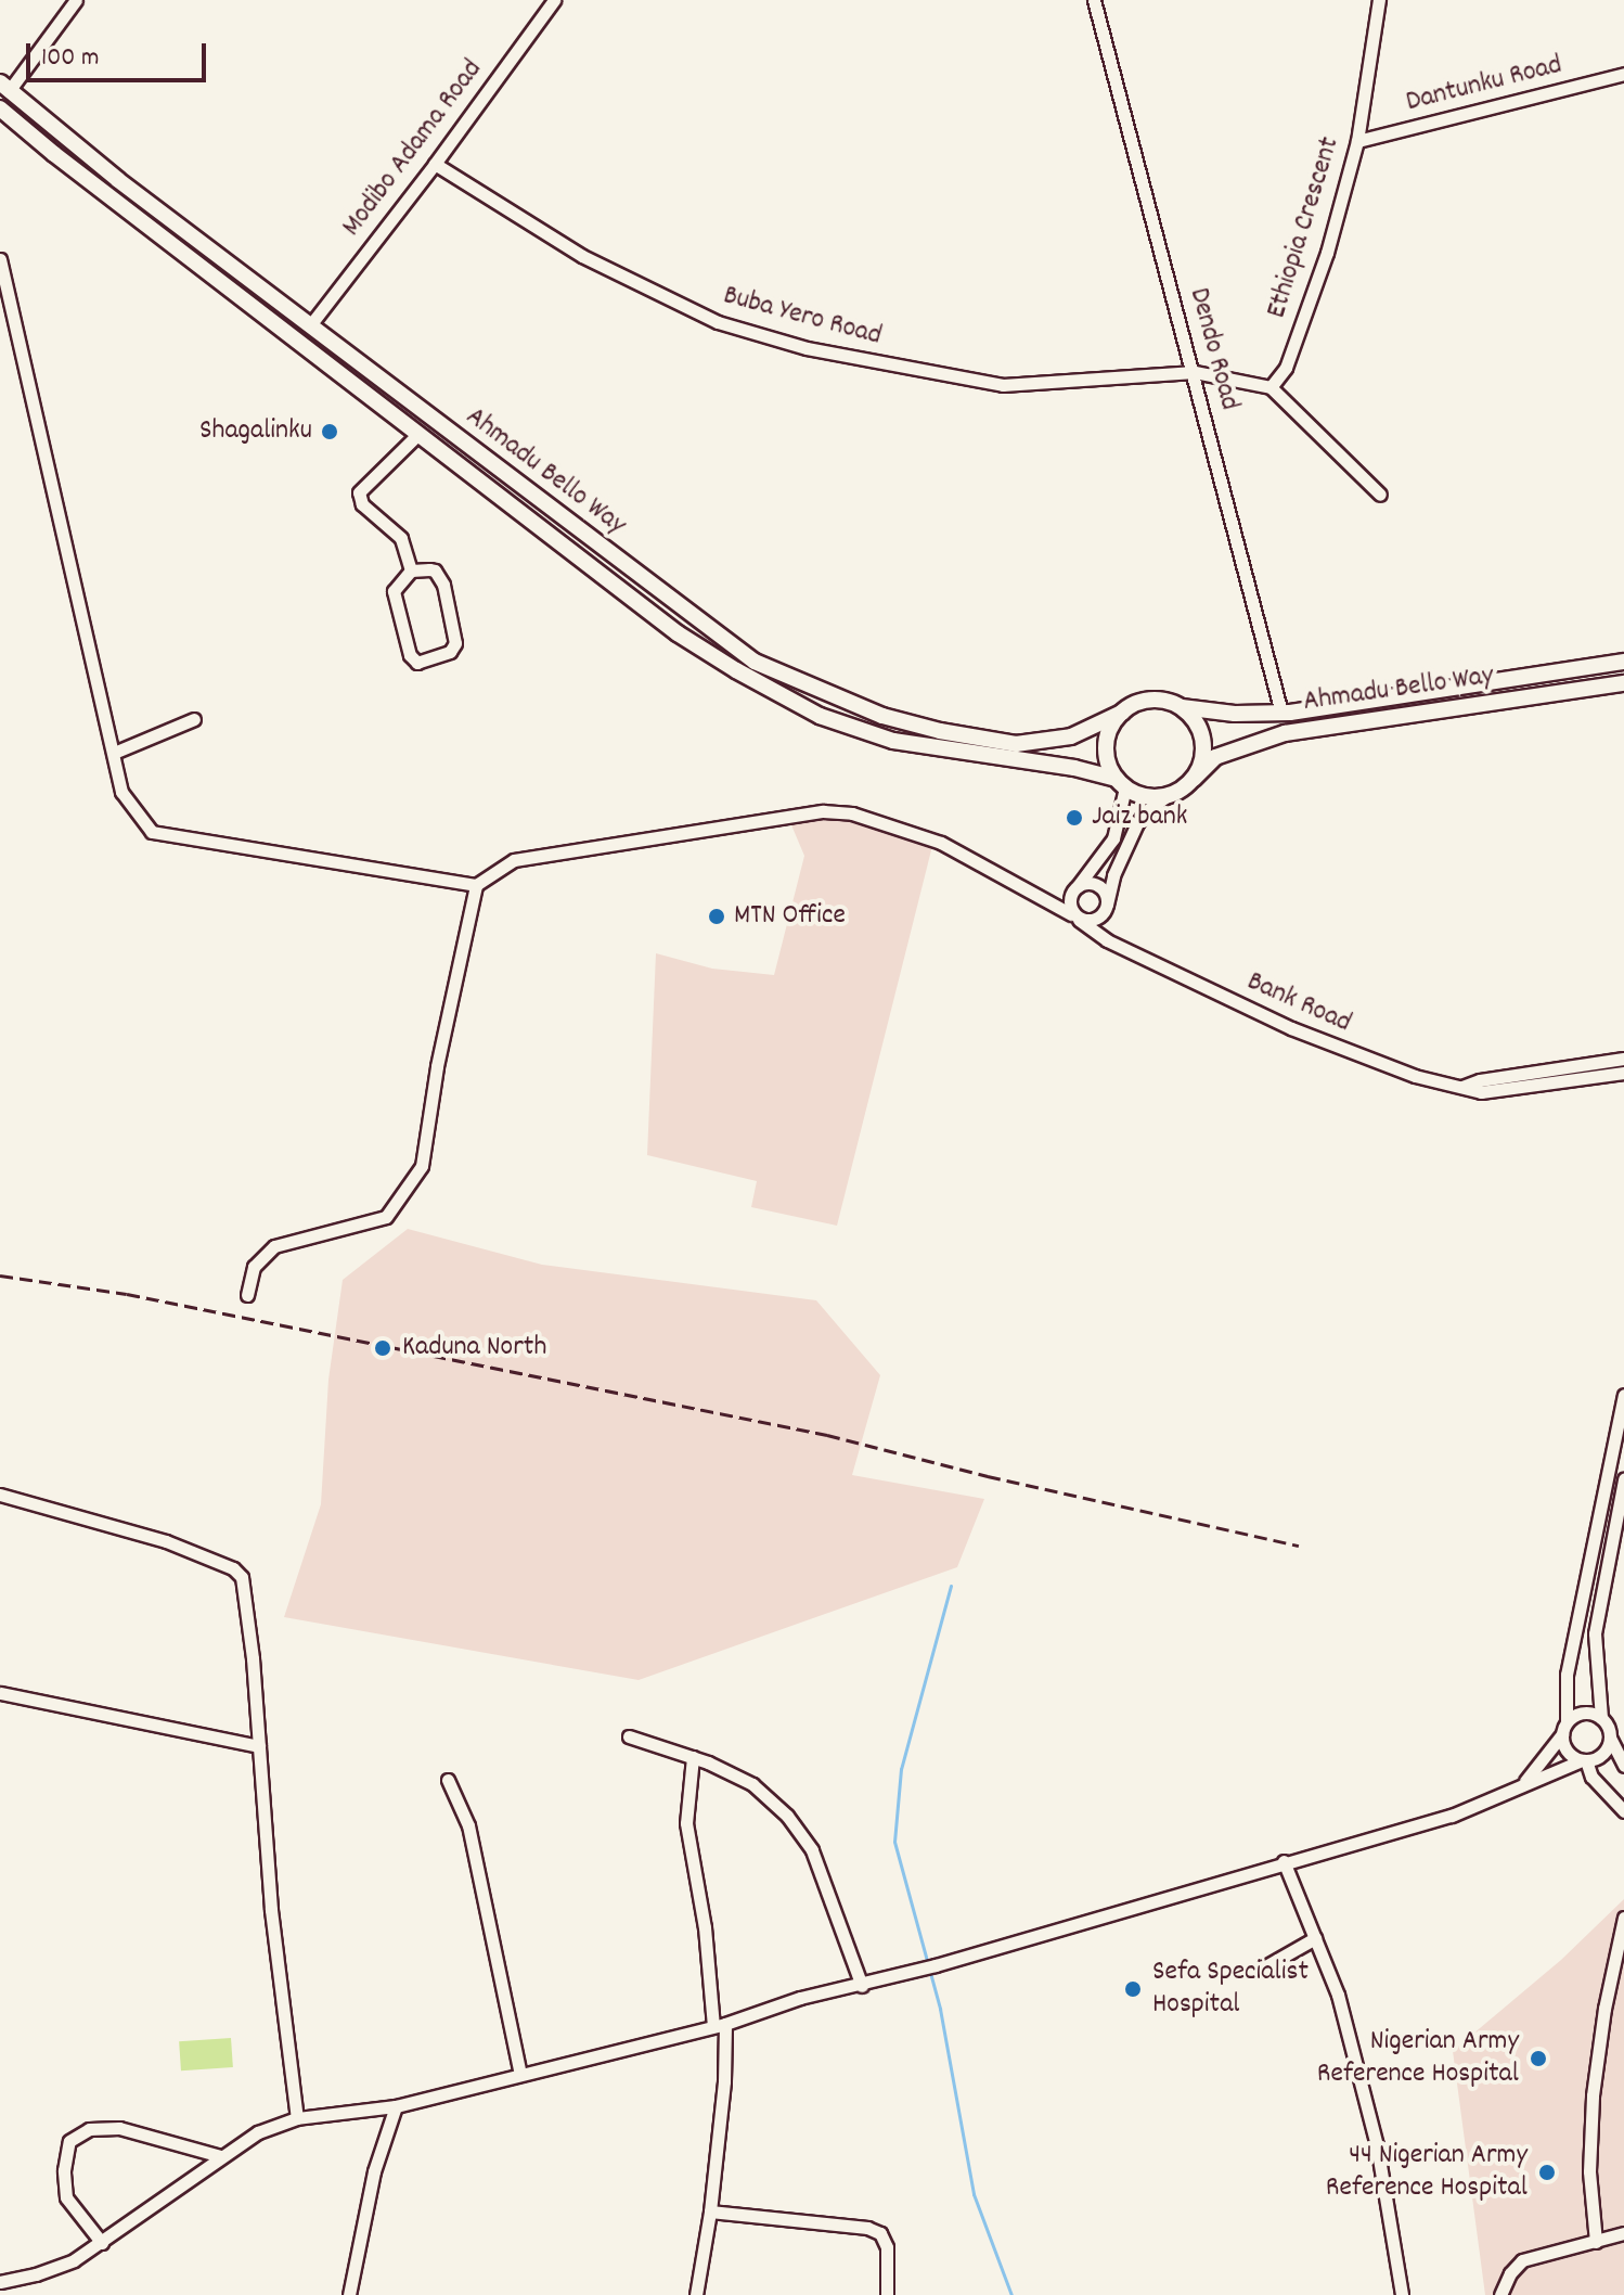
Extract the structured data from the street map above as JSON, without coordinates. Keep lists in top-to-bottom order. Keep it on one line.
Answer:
{"streets":{"main road":["Ahmadu Bello Way"],"street":["Dantunku Road","Modibo Adama Road","Ethiopia Crescent","Buba Yero Road","Dendo Road","Bank Road"]},"crossings":[["Dantunku Road","Ethiopia Crescent"],["Modibo Adama Road","Buba Yero Road"],["Modibo Adama Road","Ahmadu Bello Way"],["Buba Yero Road","Dendo Road"],["Dendo Road","Ahmadu Bello Way"]],"places":["Shagalinku","Jaiz bank","MTN Office","Kaduna North","Sefa Specialist Hospital","Nigerian Army Reference Hospital","44 Nigerian Army Reference Hospital"],"scale_bar":"100 m"}
